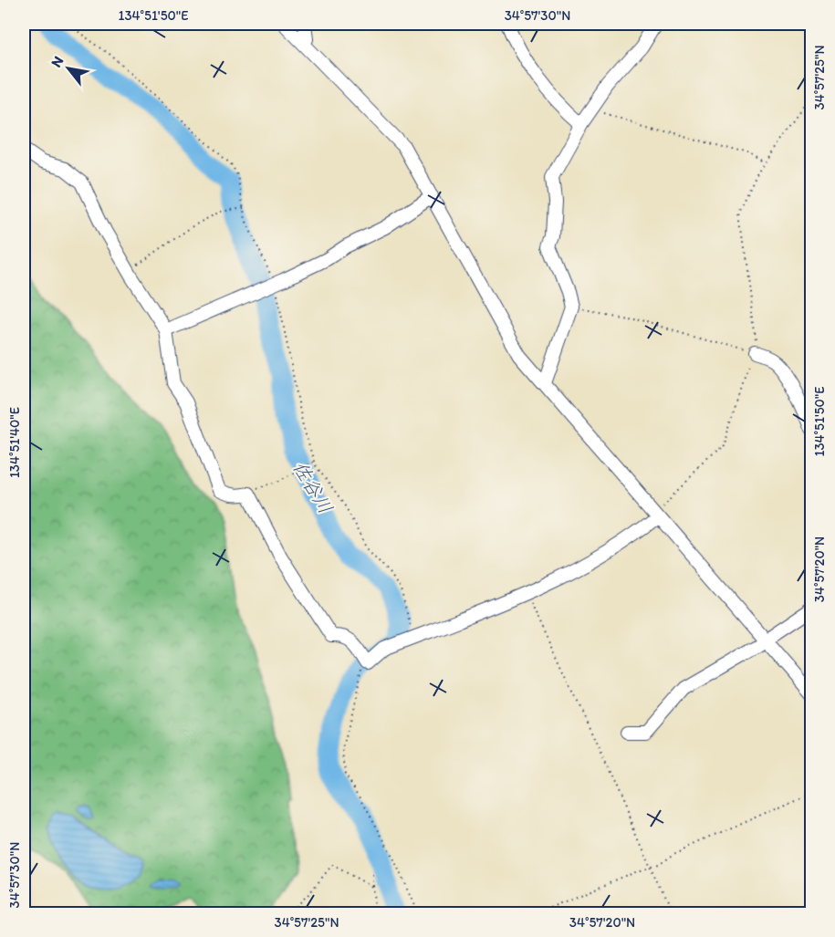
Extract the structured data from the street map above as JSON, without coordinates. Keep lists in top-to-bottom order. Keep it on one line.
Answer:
{"water":["佐谷川"],"north":"top left","coordinates":["134°51'50\"E","34°57'30\"N","34°57'25\"N","134°51'40\"E","34°57'20\"N"]}
